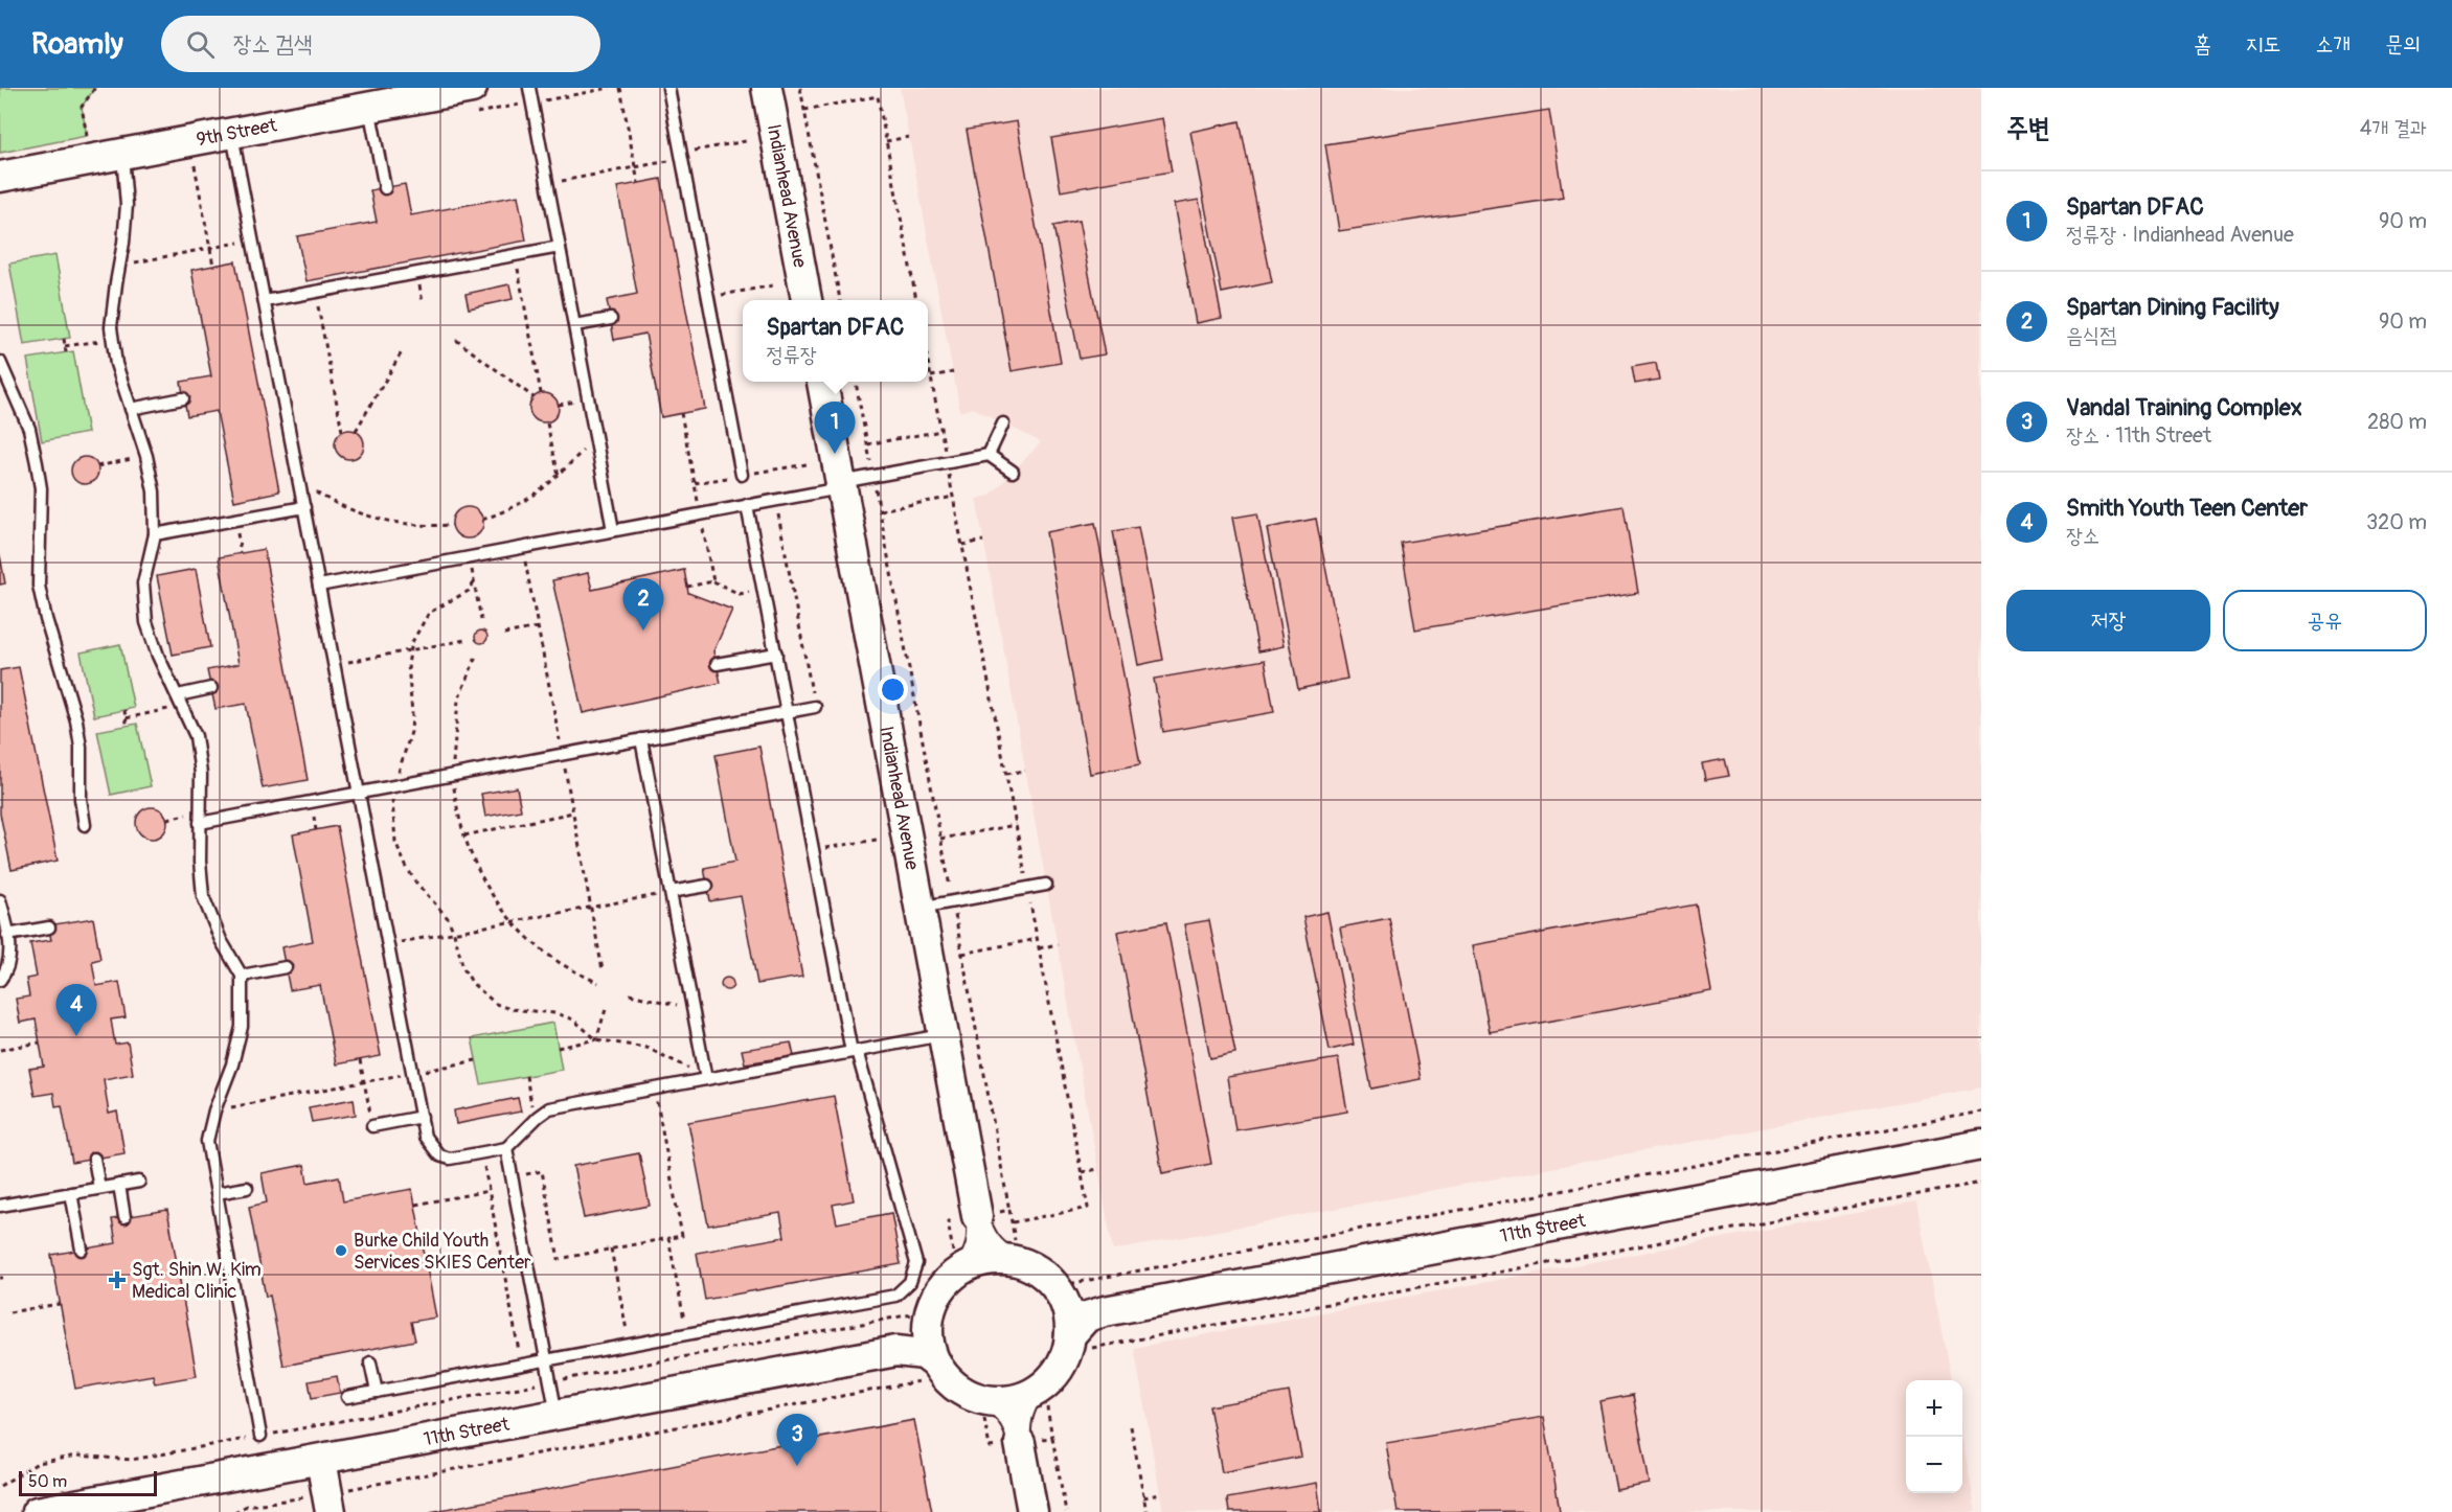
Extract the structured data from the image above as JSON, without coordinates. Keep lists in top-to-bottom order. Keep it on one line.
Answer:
{"streets":{"main road":["9th Street","Indianhead Avenue","11th Street"]},"places":{"other":["Burke Child Youth Services SKIES Center"],"health":["Sgt. Shin W. Kim Medical Clinic"]},"scale_bar":"50 m","page":{"header":"Roamly","search":"장소 검색","nav":["홈","지도","소개","문의"],"heading":["주변","4개 결과"],"list":[{"mark":"1","name":"Spartan DFAC","note":"정류장 · Indianhead Avenue","value":"90 m"},{"mark":"2","name":"Spartan Dining Facility","note":"음식점","value":"90 m"},{"mark":"3","name":"Vandal Training Complex","note":"장소 · 11th Street","value":"280 m"},{"mark":"4","name":"Smith Youth Teen Center","note":"장소","value":"320 m"}],"popup":["Spartan DFAC","정류장"],"pins":["1","2","4","3"],"buttons":["저장","공유"],"map_buttons":["+","−"],"scale":"50 m"}}
